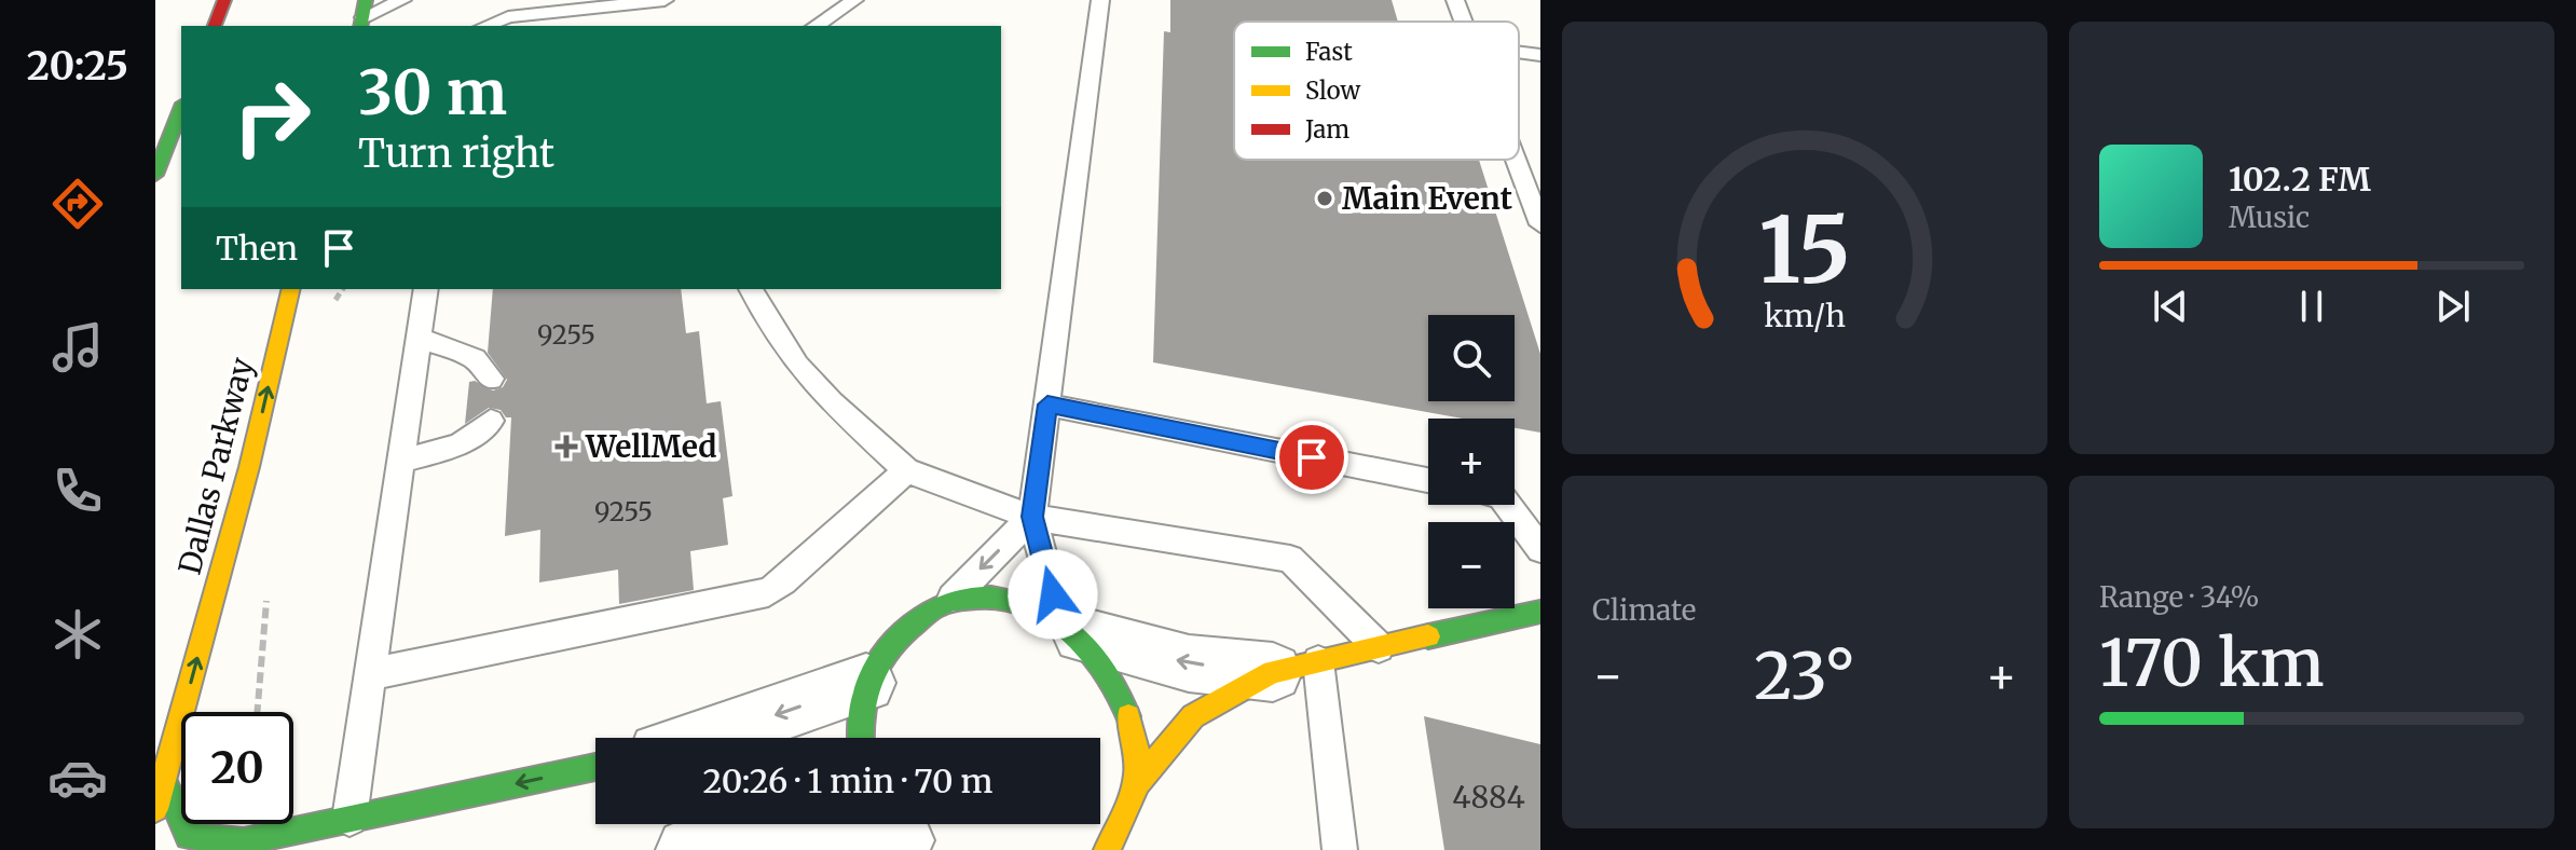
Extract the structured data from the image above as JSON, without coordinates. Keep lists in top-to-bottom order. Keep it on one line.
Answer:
{"streets":{"main road":["Dallas Parkway"]},"one_way":["Dallas Parkway"],"places":{"other":["Main Event"],"health":["WellMed"]},"house_numbers":["9255","9255","4884"],"legend":["Fast","Slow","Jam"],"page":{"tabs":"20:25","turn":["30 m","Turn right"],"song":["102.2 FM","Music"],"then":"Then","map_buttons":["+","−"],"tile":["Climate",["Range · 34%","170 km"]],"heat":["−","23°","+"],"limit":"20","trip":"20:26 · 1 min · 70 m","gauge":["15","km/h"]}}
